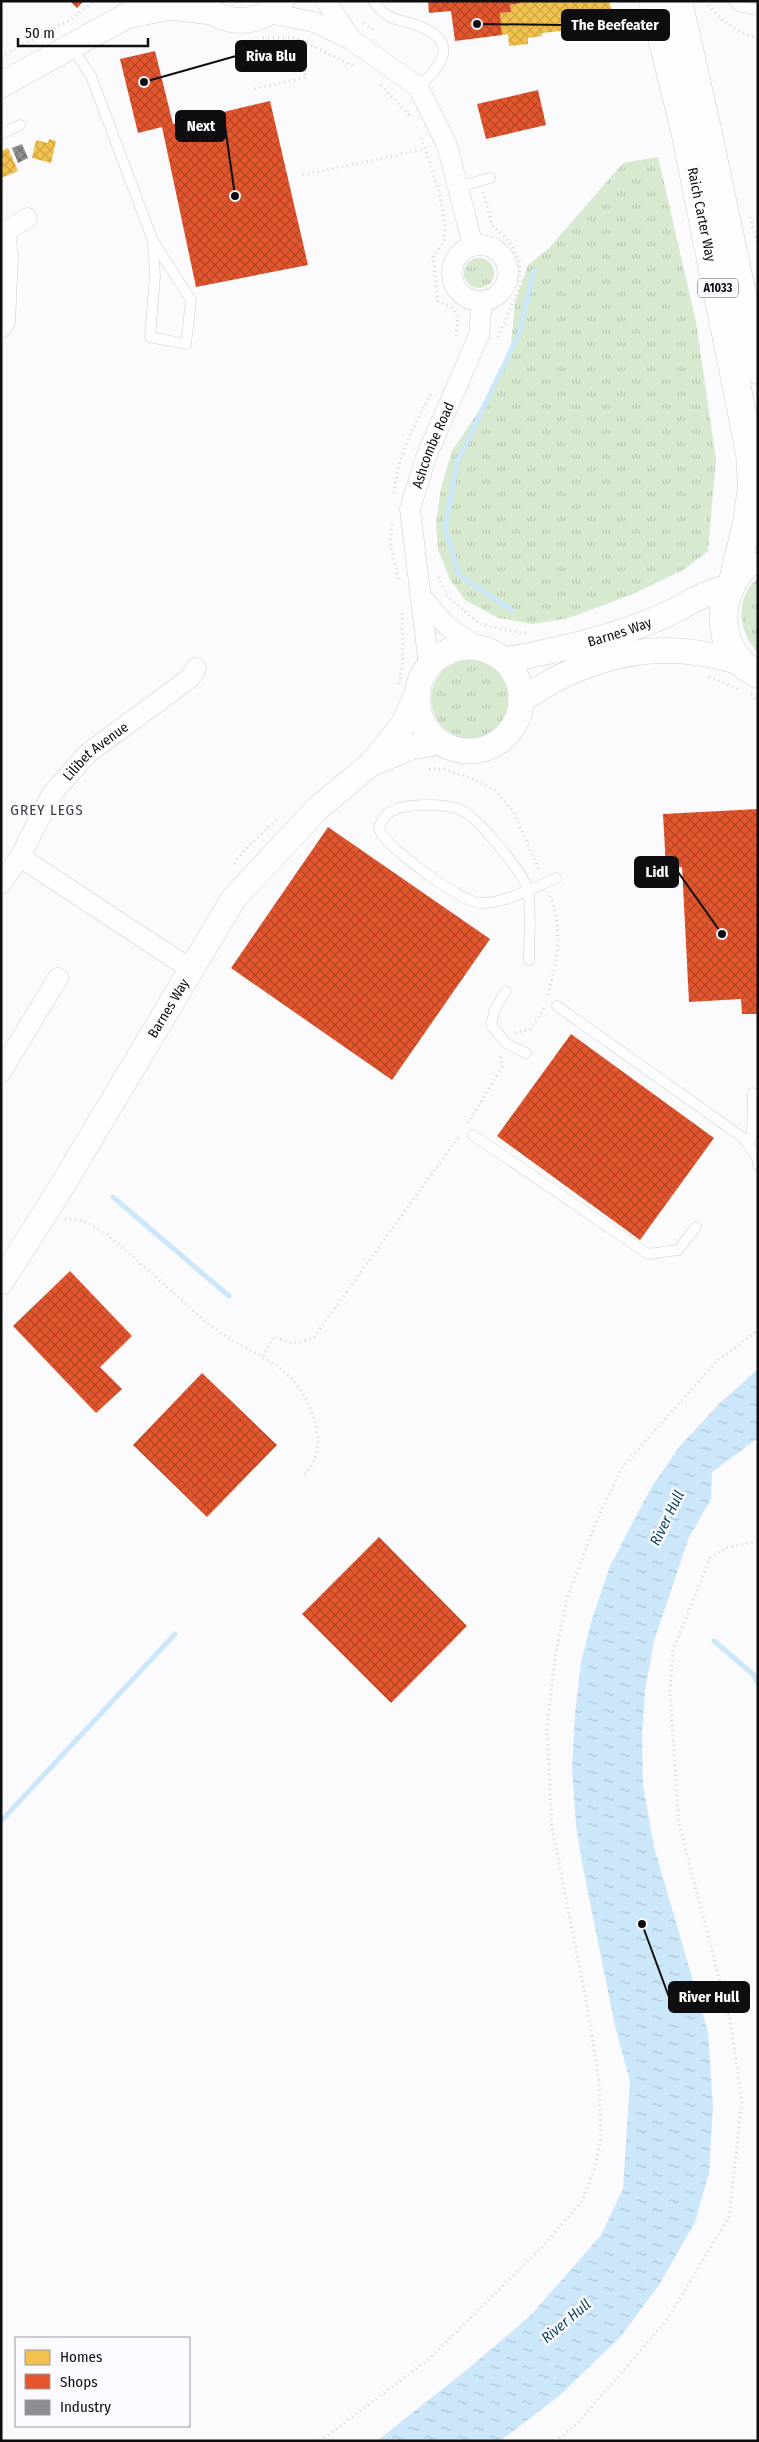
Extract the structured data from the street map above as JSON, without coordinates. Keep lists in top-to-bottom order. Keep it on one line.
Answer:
{"streets":{"highway":["Raich Carter Way","A1033"],"street":["Ashcombe Road","Barnes Way","Lilibet Avenue"]},"crossings":[["Raich Carter Way","A1033"],["Raich Carter Way","Barnes Way"],["A1033","Barnes Way"],["Ashcombe Road","Barnes Way"]],"districts":["GREY LEGS"],"water":["River Hull"],"places":["The Beefeater","Riva Blu","Next","Lidl","River Hull"],"legend":["Homes","Shops","Industry"],"scale_bar":"50 m"}
